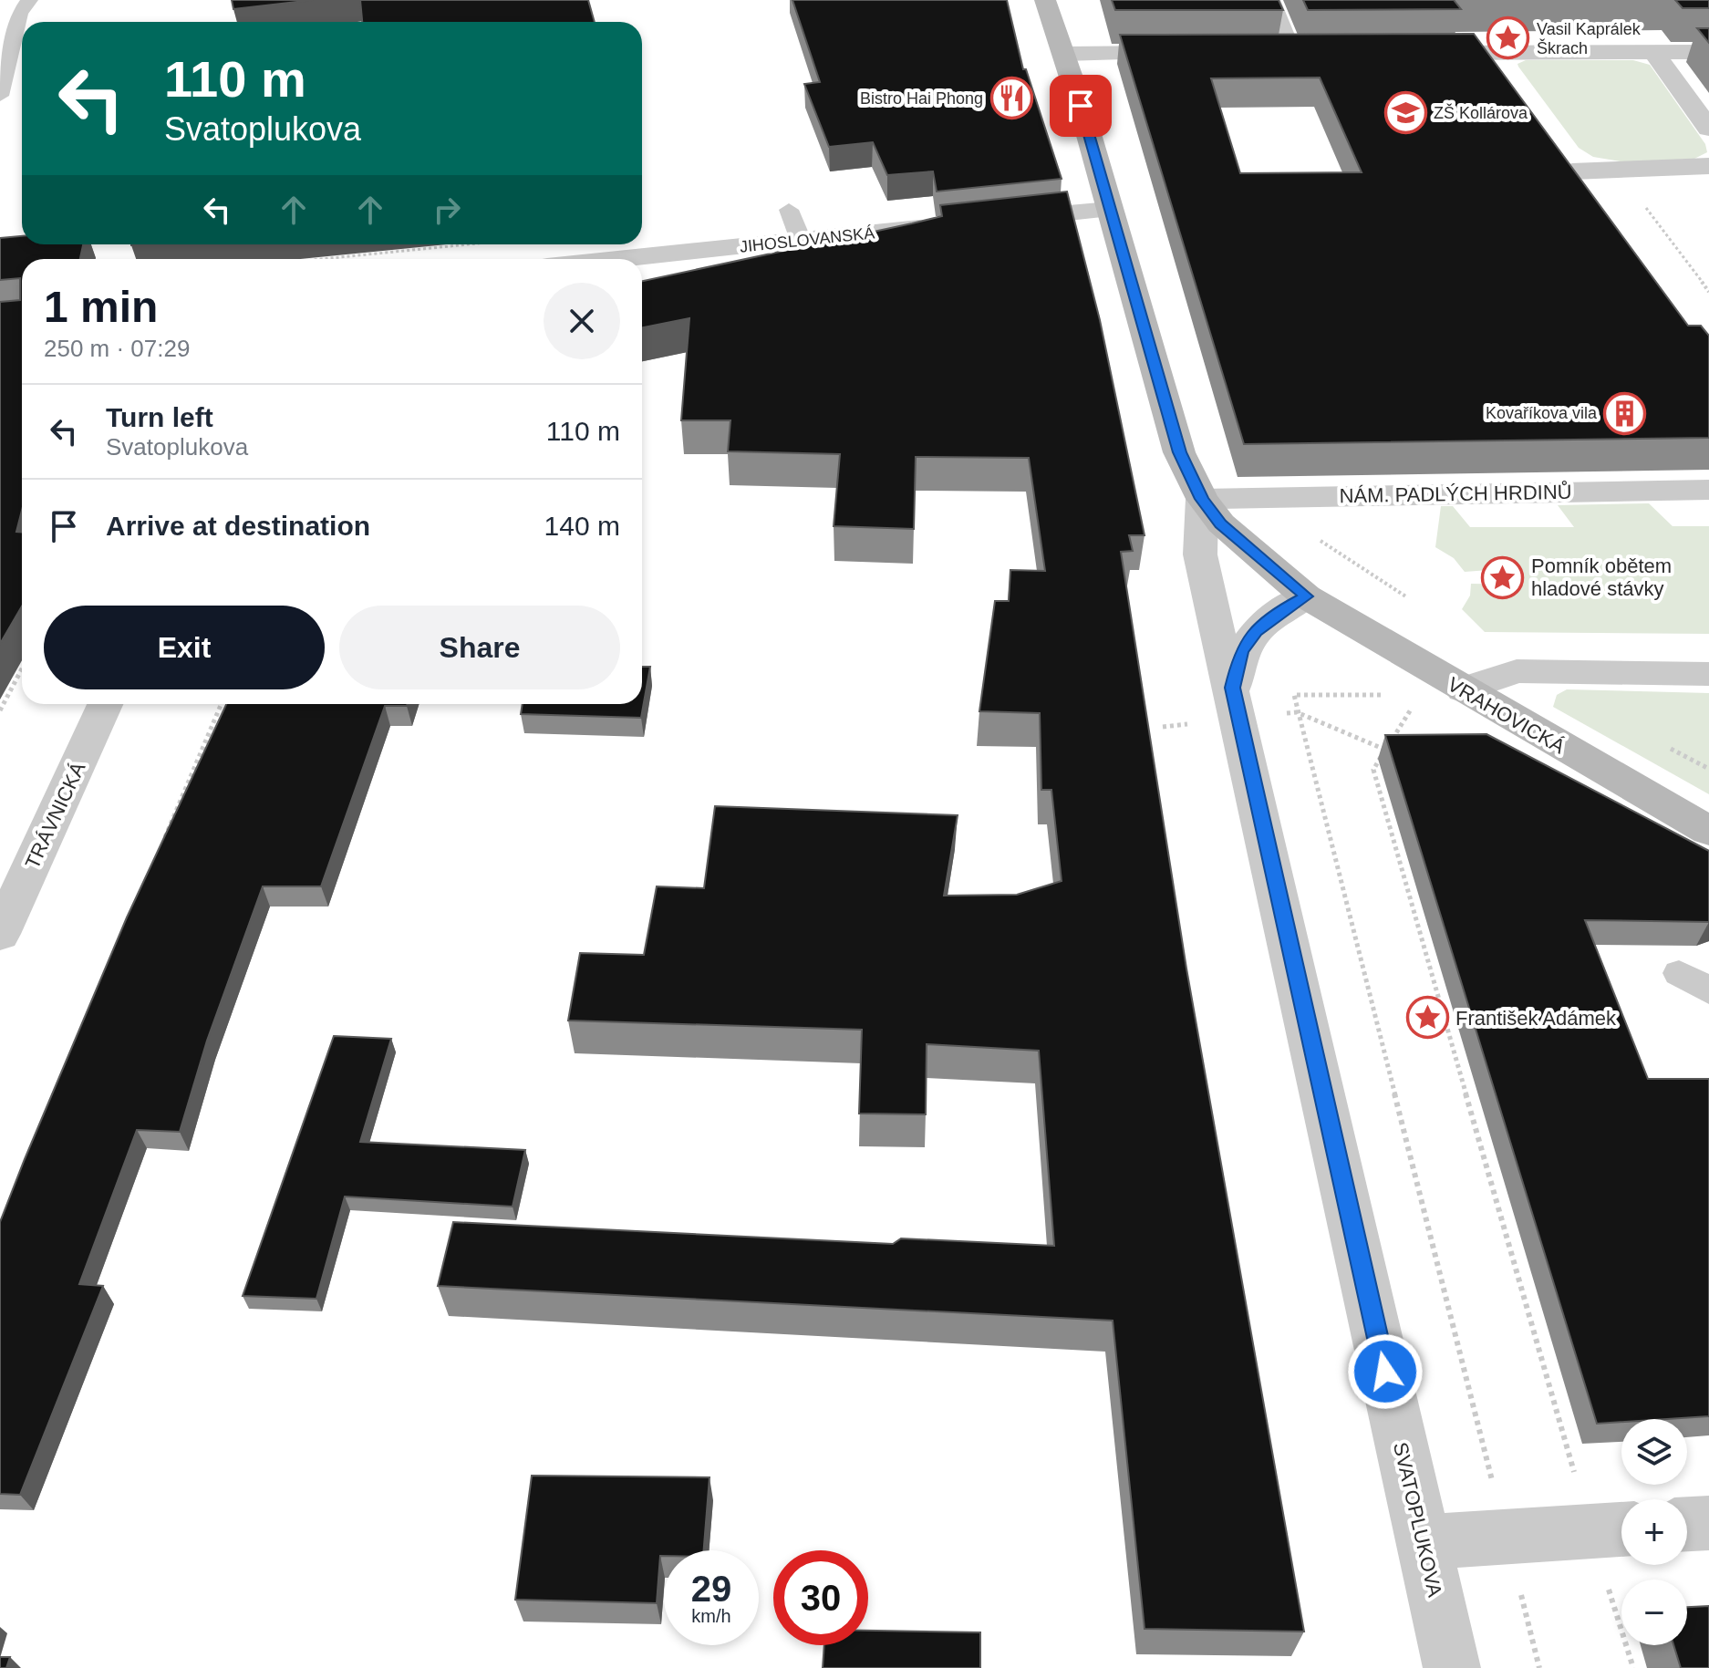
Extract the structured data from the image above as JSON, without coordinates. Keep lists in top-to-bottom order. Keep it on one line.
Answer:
{"streets":{"street":["JIHOSLOVANSKÁ","NÁM. PADLÝCH HRDINŮ","VRAHOVICKÁ","TRÁVNICKÁ","SVATOPLUKOVA"]},"crossings":[["NÁM. PADLÝCH HRDINŮ","SVATOPLUKOVA"],["VRAHOVICKÁ","SVATOPLUKOVA"]],"places":{"place":["Vasil Kaprálek Škrach","Pomník obětem hladové stávky","František Adámek"],"restaurant":["Bistro Hai Phong"],"school or university":["ZŠ Kollárova"],"building":["Kovaříkova vila"]},"page":{"turn":["110 m","Svatoplukova"],"heading":["1 min","250 m · 07:29"],"list":[{"name":"Turn left","note":"Svatoplukova","value":"110 m"},{"name":"Arrive at destination","value":"140 m"}],"buttons":["Exit","Share"],"map_buttons":["+","−"],"speed":"29 km/h","limit":"30"}}
